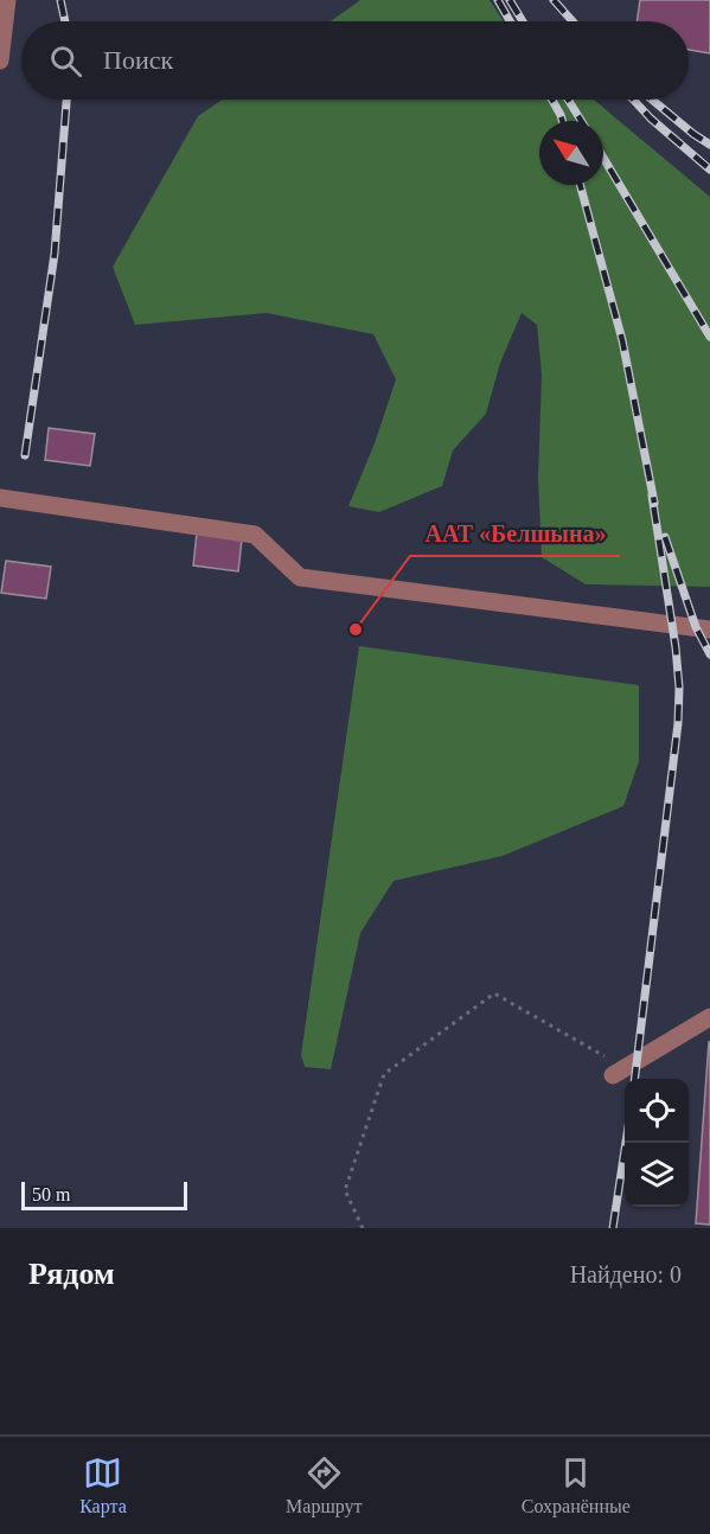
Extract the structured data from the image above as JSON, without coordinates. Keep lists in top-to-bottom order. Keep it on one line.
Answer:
{"places":["ААТ «Белшына»"],"scale_bar":"50 m","north":"top left","page":{"search":"Поиск","scale":"50 m","heading":["Рядом","Найдено: 0"],"nav":["Карта","Маршрут","Сохранённые"]}}
